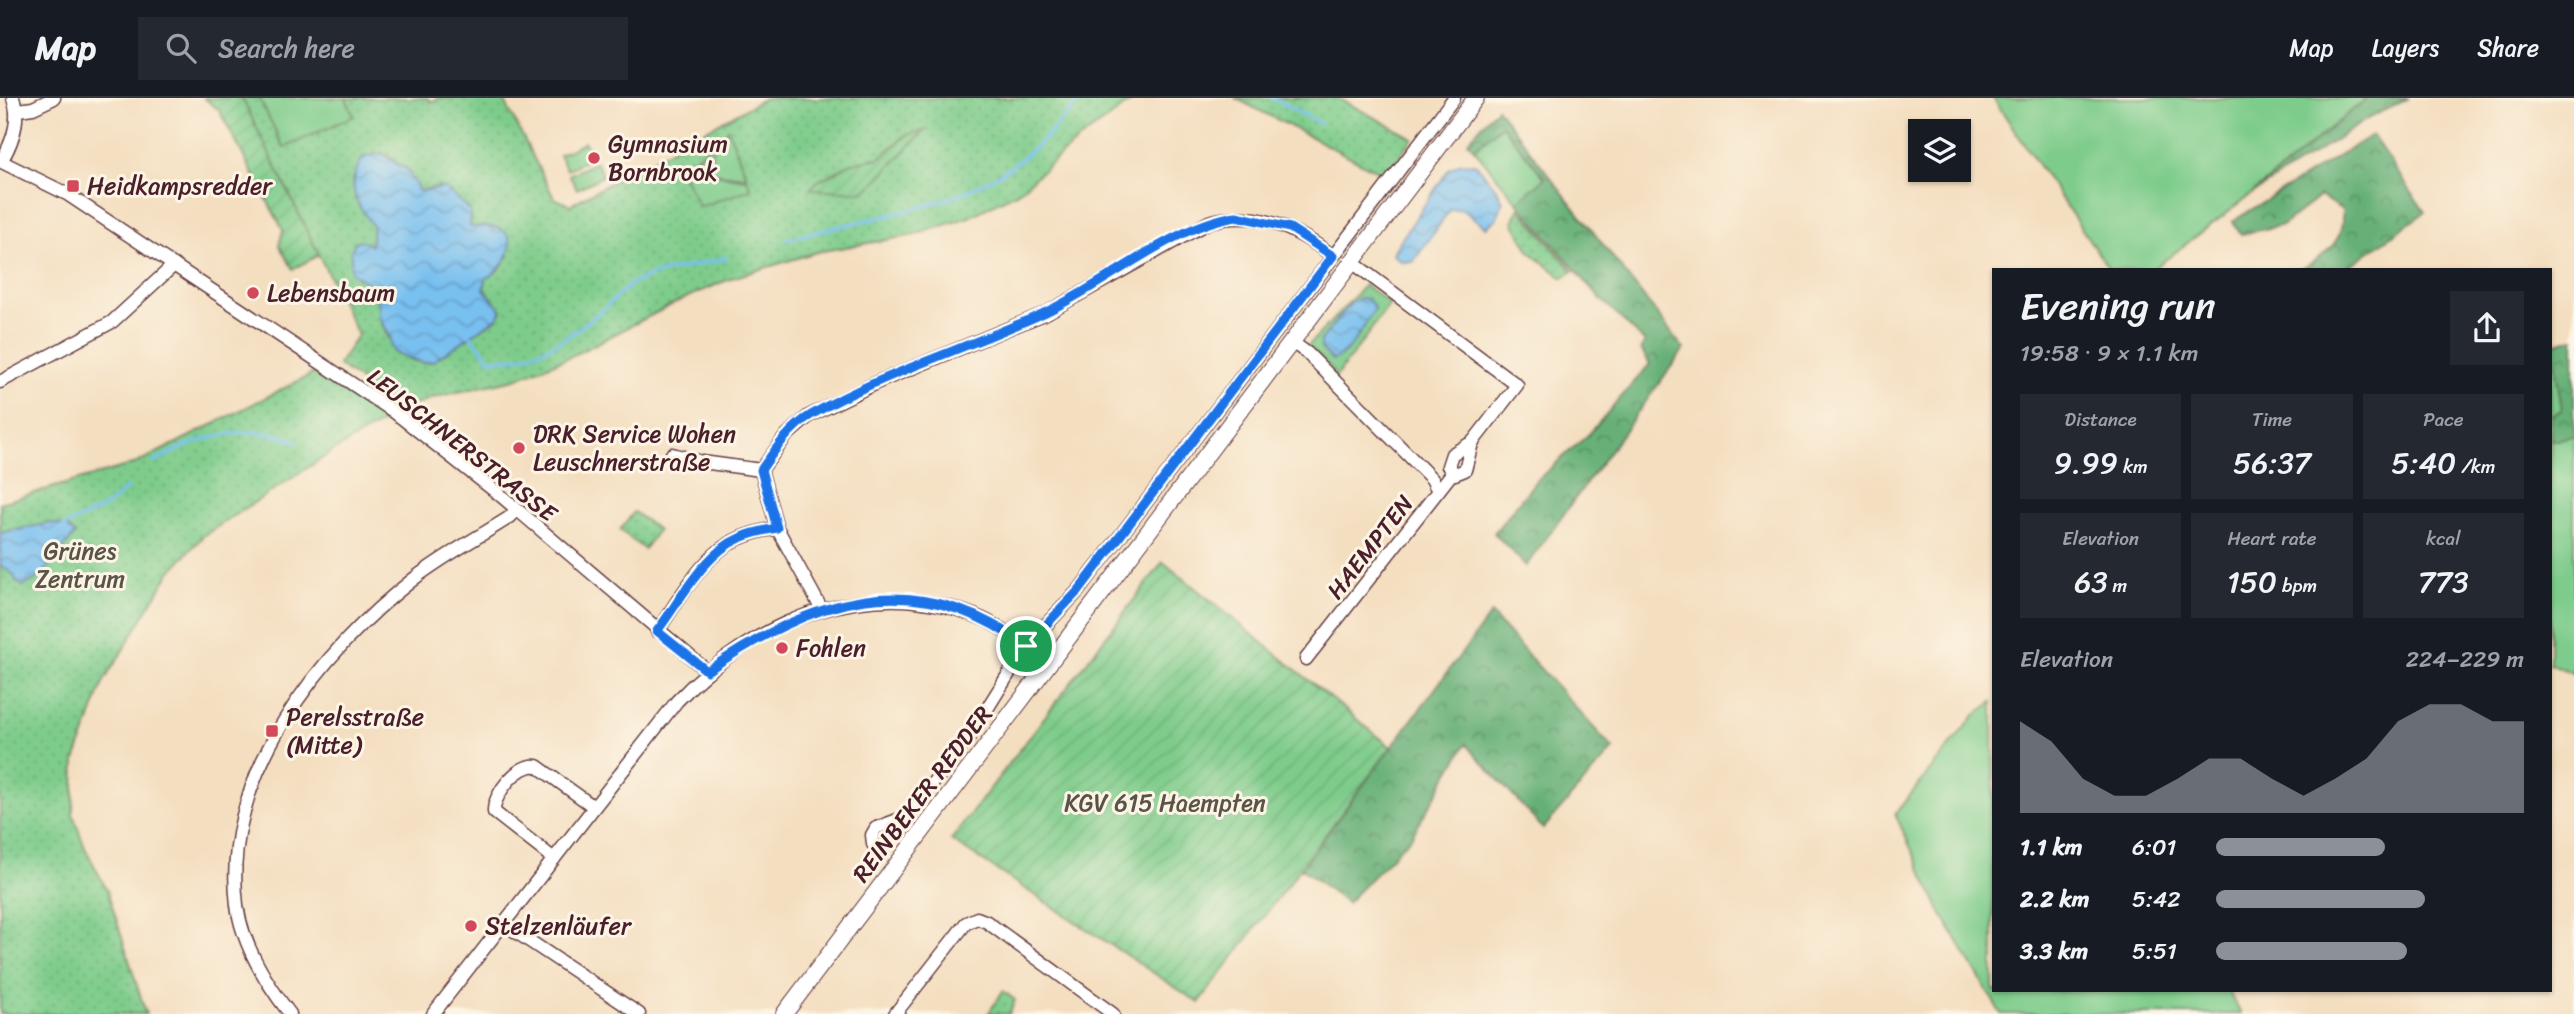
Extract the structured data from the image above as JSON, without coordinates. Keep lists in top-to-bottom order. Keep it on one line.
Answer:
{"streets":{"main road":["REINBEKER REDDER"],"street":["LEUSCHNERSTRASSE","HAEMPTEN"]},"crossings":[["HAEMPTEN","REINBEKER REDDER"]],"parks":["Grünes Zentrum","KGV 615 Haempten"],"places":{"other":["Gymnasium Bornbrook","Lebensbaum","DRK Service Wohen Leuschnerstraße","Fohlen","Stelzenläufer"],"transit":["Heidkampsredder","Perelsstraße (Mitte)"]},"page":{"header":"Map","search":"Search here","nav":["Map","Layers","Share"],"heading":["Evening run","19:58 · 9 × 1.1 km"],"stats":[["Distance","9.99 km"],["Time","56:37"],["Pace","5:40 /km"],["Elevation","63 m"],["Heart rate","150 bpm"],["kcal","773"]],"chart":["Elevation","224–229 m"],"list":[{"name":"1.1 km","note":"6:01"},{"name":"2.2 km","note":"5:42"},{"name":"3.3 km","note":"5:51"}]}}
